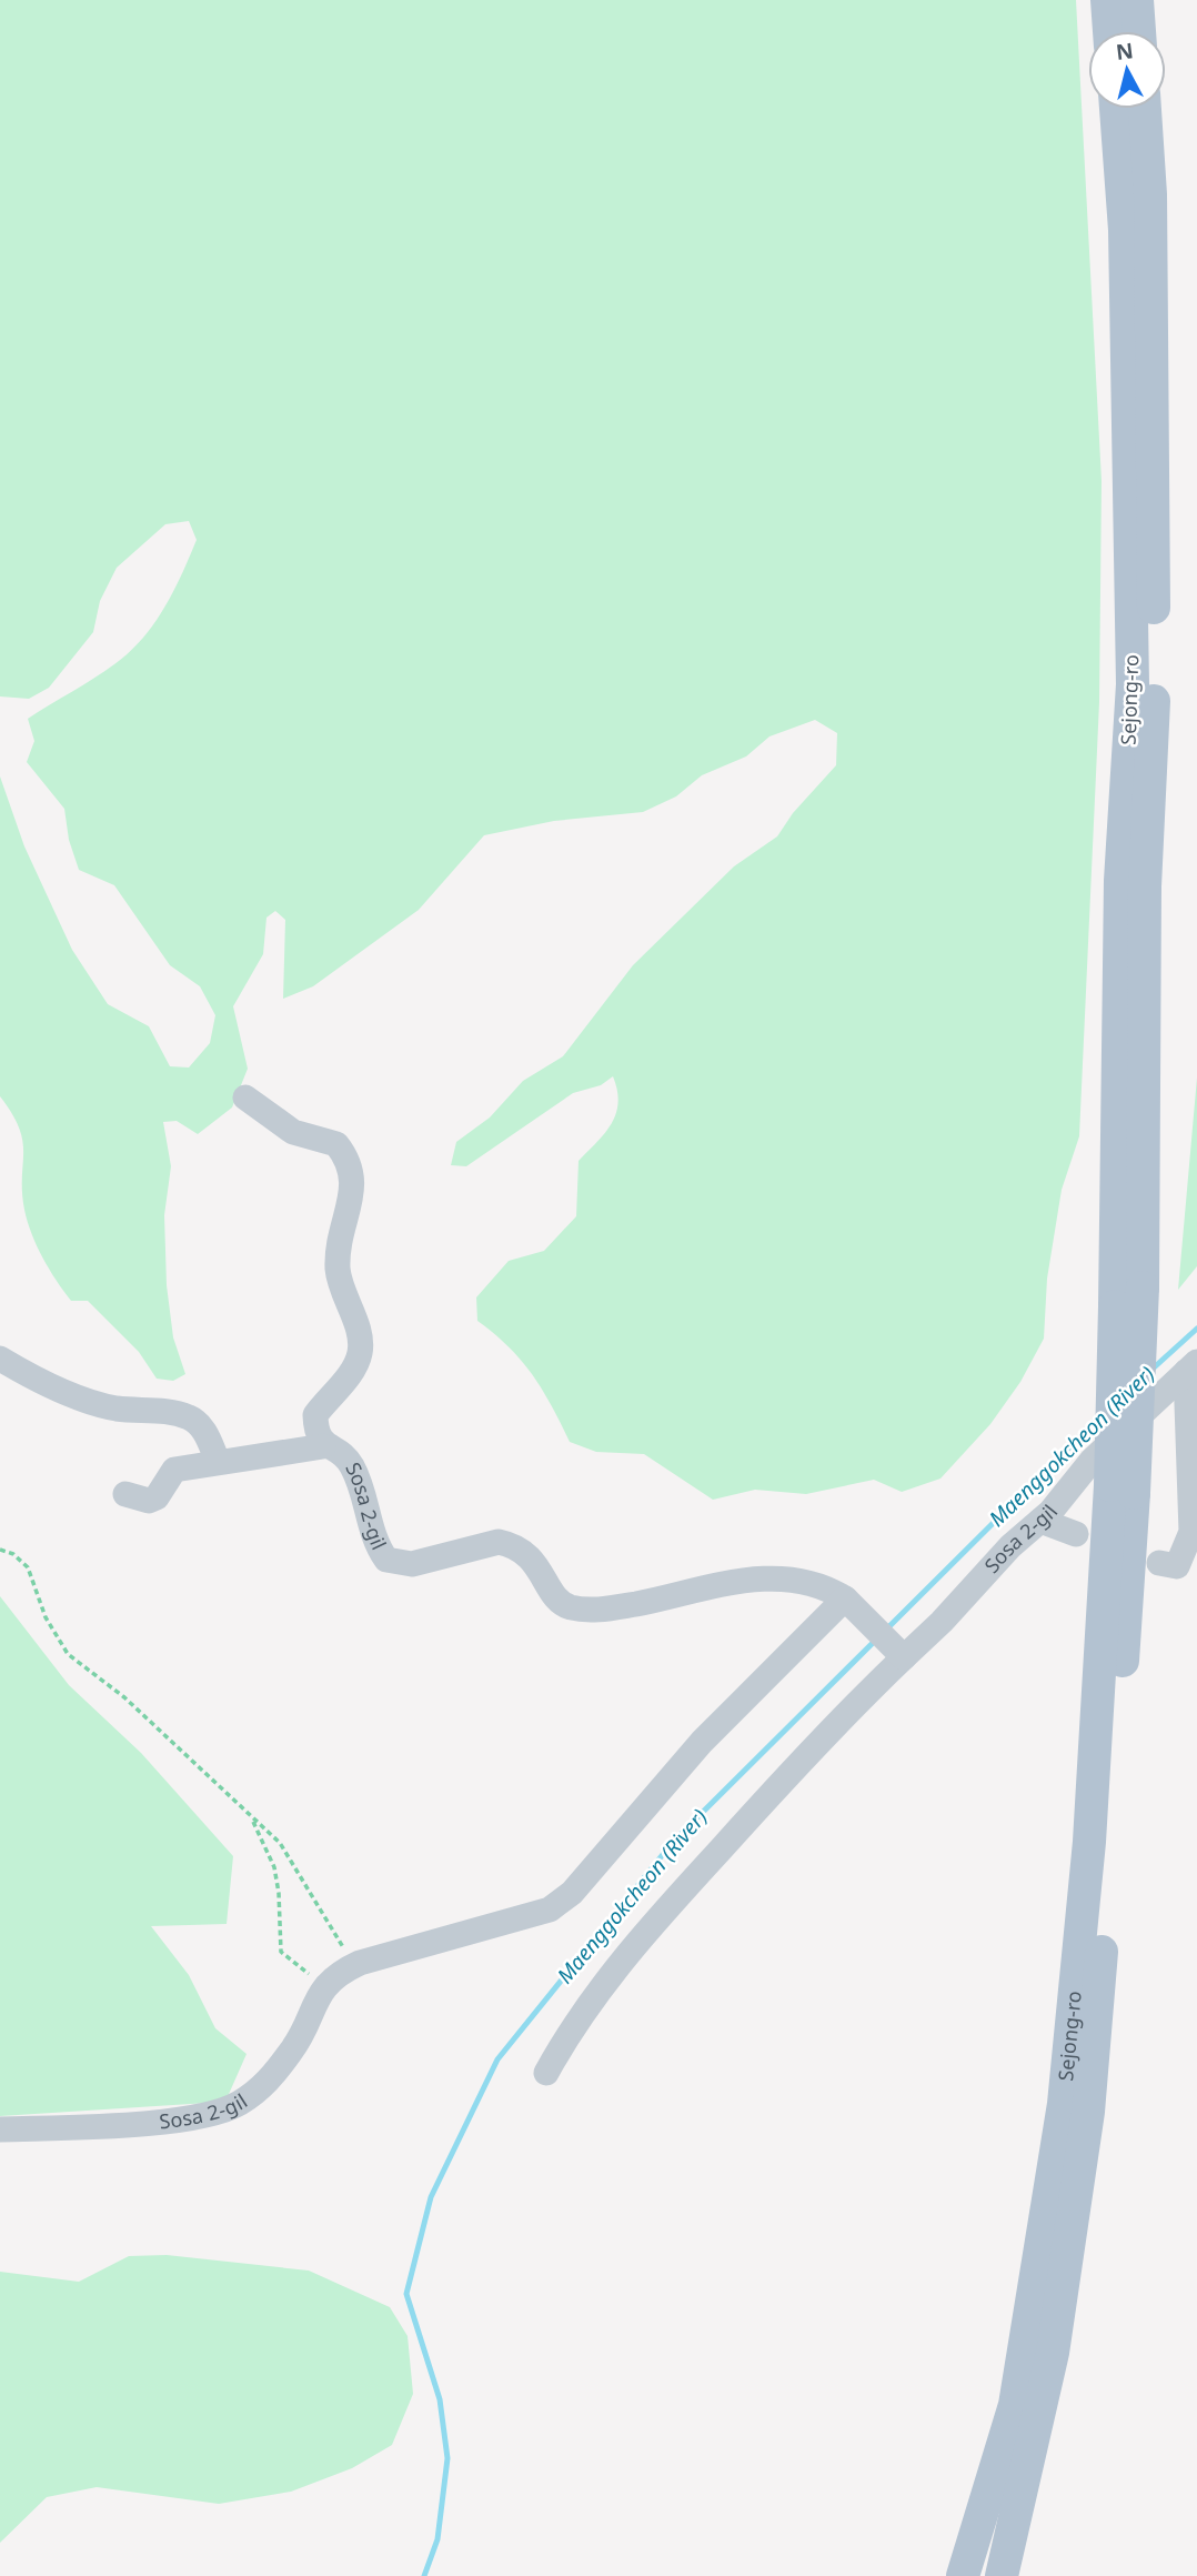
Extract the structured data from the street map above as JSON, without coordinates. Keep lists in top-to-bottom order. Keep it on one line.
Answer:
{"streets":{"main road":["Sejong-ro"],"street":["Sosa 2-gil"]},"water":["Maenggokcheon (River)"],"north":"top"}
